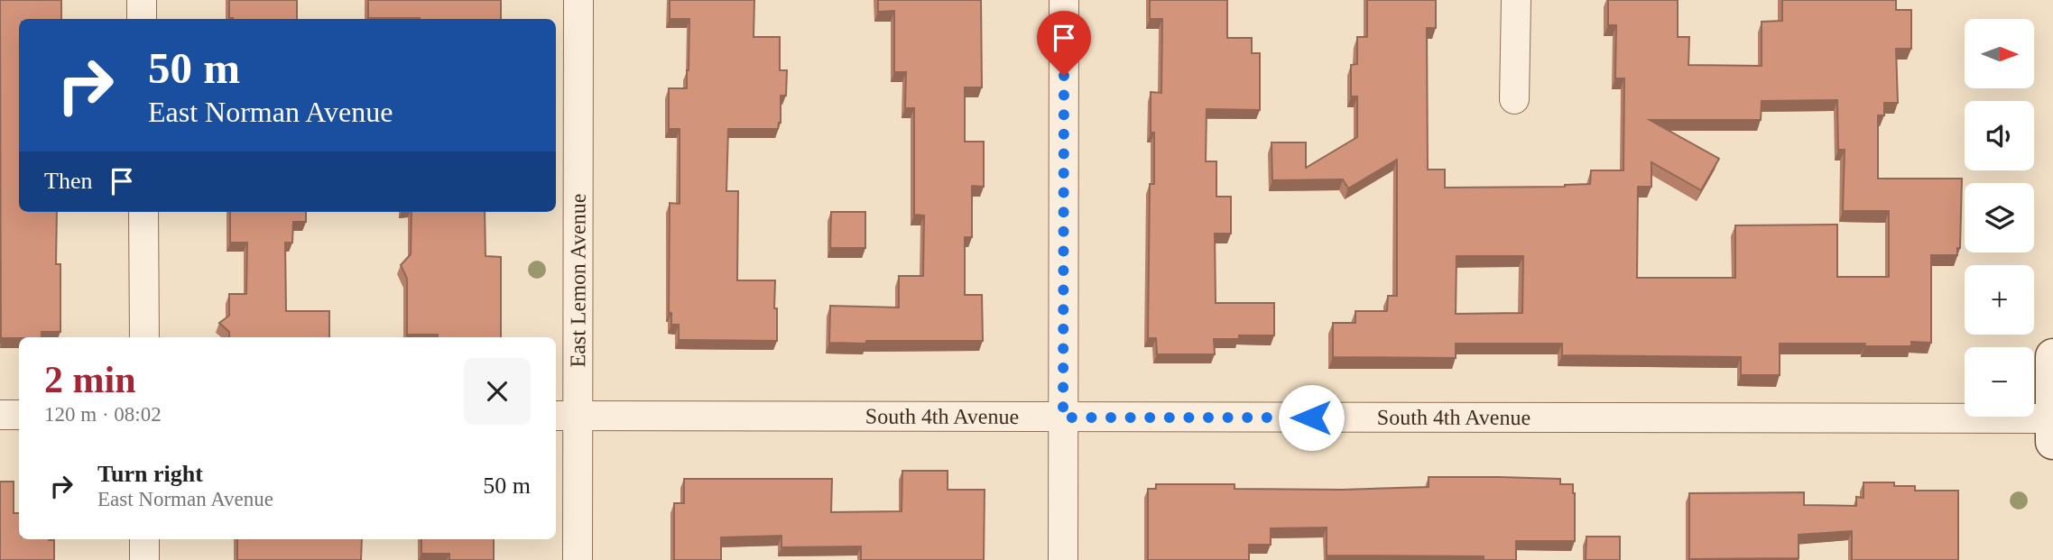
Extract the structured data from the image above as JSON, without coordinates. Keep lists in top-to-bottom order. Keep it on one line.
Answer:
{"streets":{"street":["East Lemon Avenue","South 4th Avenue"]},"crossings":[["East Lemon Avenue","South 4th Avenue"]],"north":"right","page":{"map_buttons":["+","−"],"turn":["50 m","East Norman Avenue"],"then":"Then","heading":["2 min","120 m · 08:02"],"list":[{"name":"Turn right","note":"East Norman Avenue","value":"50 m"}]}}
